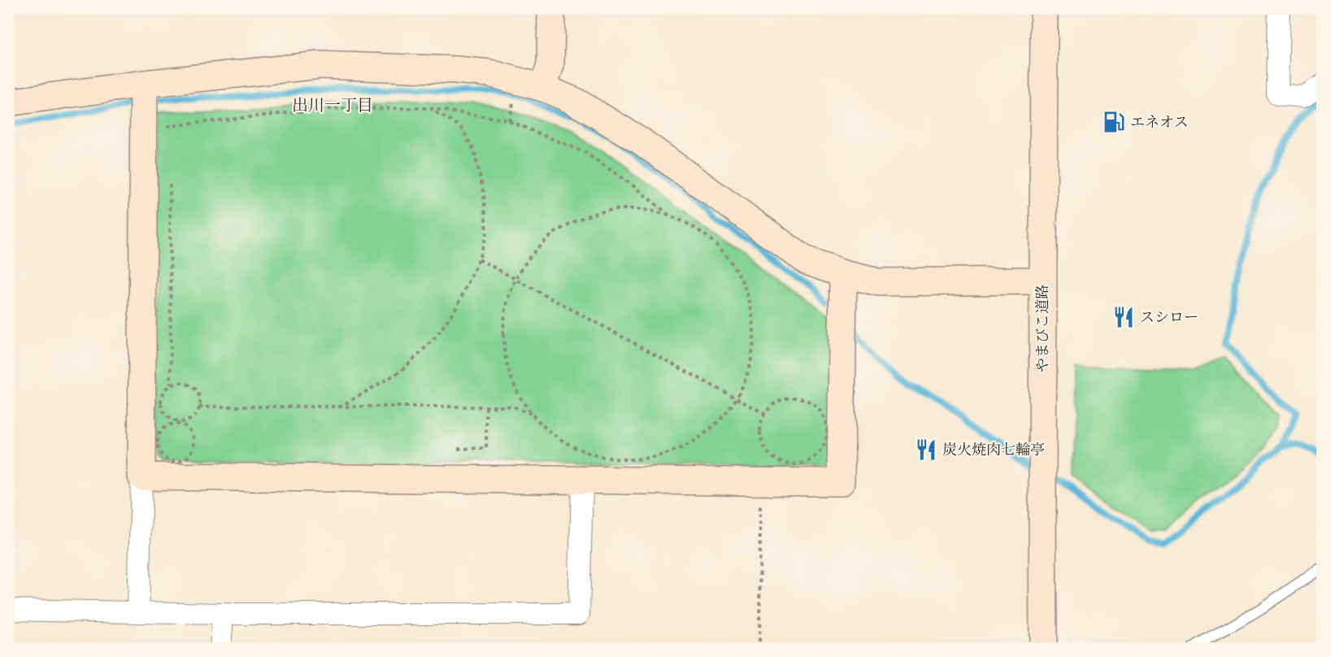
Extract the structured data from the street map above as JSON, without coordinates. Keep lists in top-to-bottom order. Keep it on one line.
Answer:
{"streets":{"street":["やまびこ道路"]},"districts":["出川一丁目"],"places":{"fuel station":["エネオス"],"restaurant":["スシロー","炭火焼肉七輪亭"]}}
